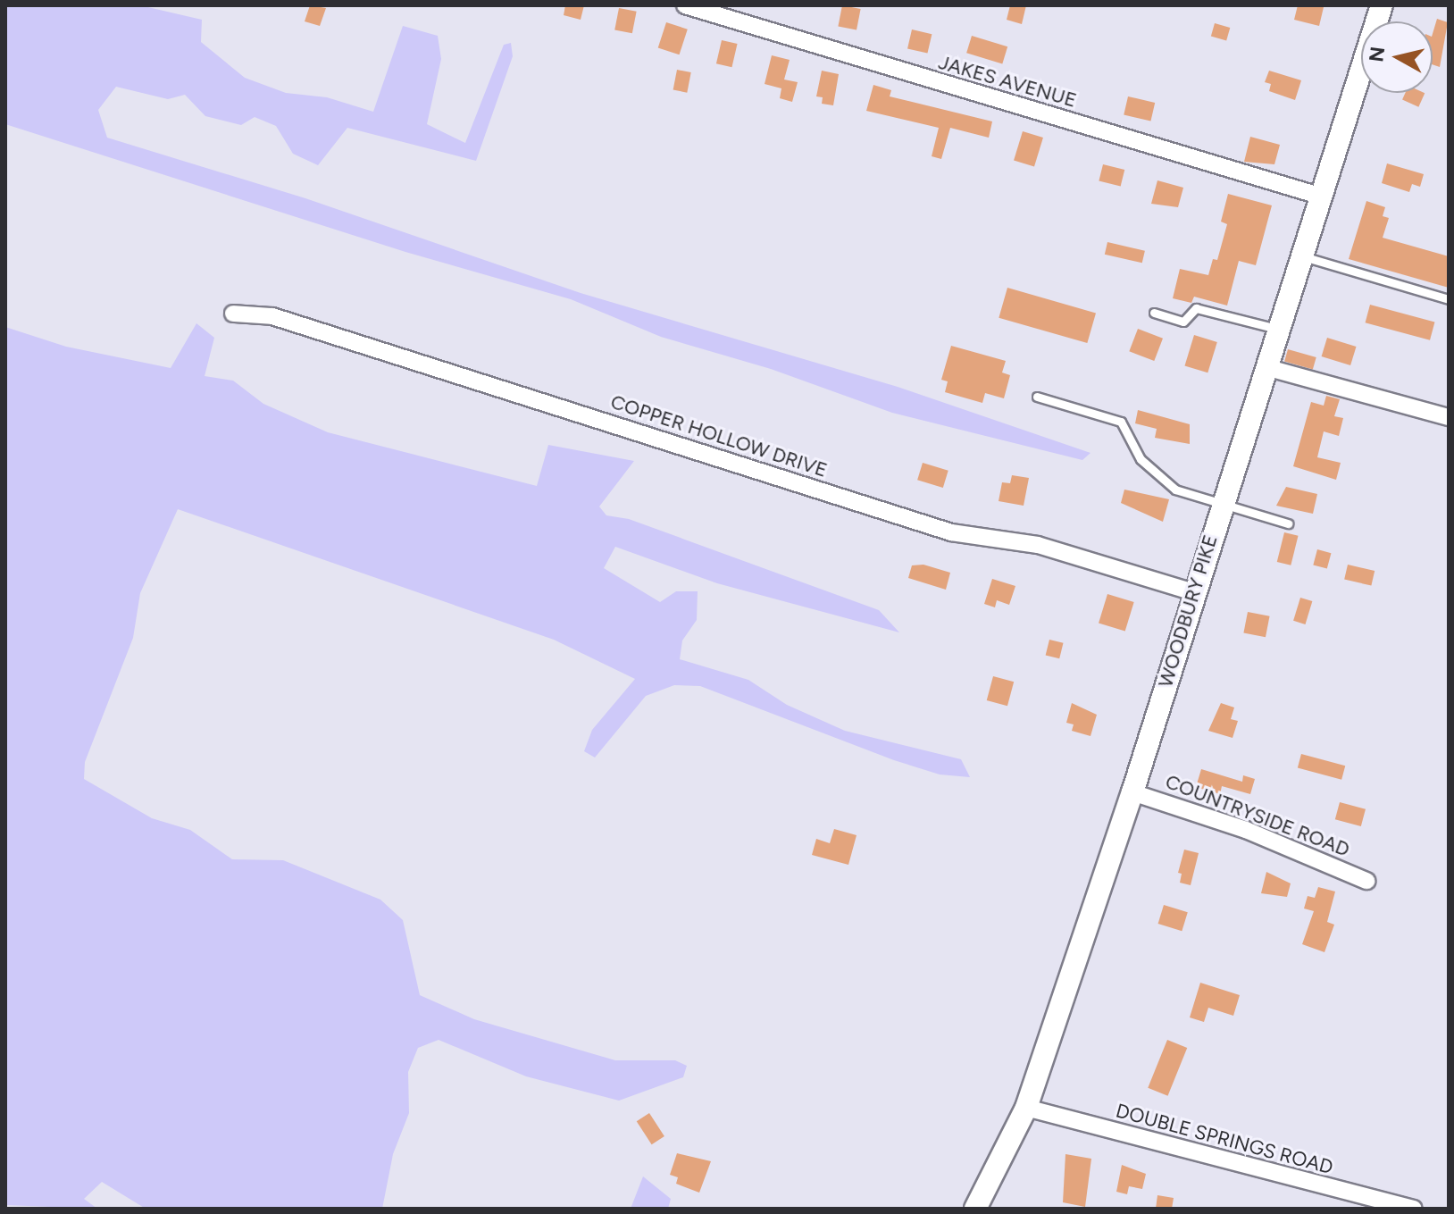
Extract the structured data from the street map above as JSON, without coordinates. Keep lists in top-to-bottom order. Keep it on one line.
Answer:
{"streets":{"street":["JAKES AVENUE","COPPER HOLLOW DRIVE","WOODBURY PIKE","COUNTRYSIDE ROAD","DOUBLE SPRINGS ROAD"]},"crossings":[["JAKES AVENUE","WOODBURY PIKE"],["COPPER HOLLOW DRIVE","WOODBURY PIKE"],["WOODBURY PIKE","COUNTRYSIDE ROAD"],["WOODBURY PIKE","DOUBLE SPRINGS ROAD"]],"north":"left"}
